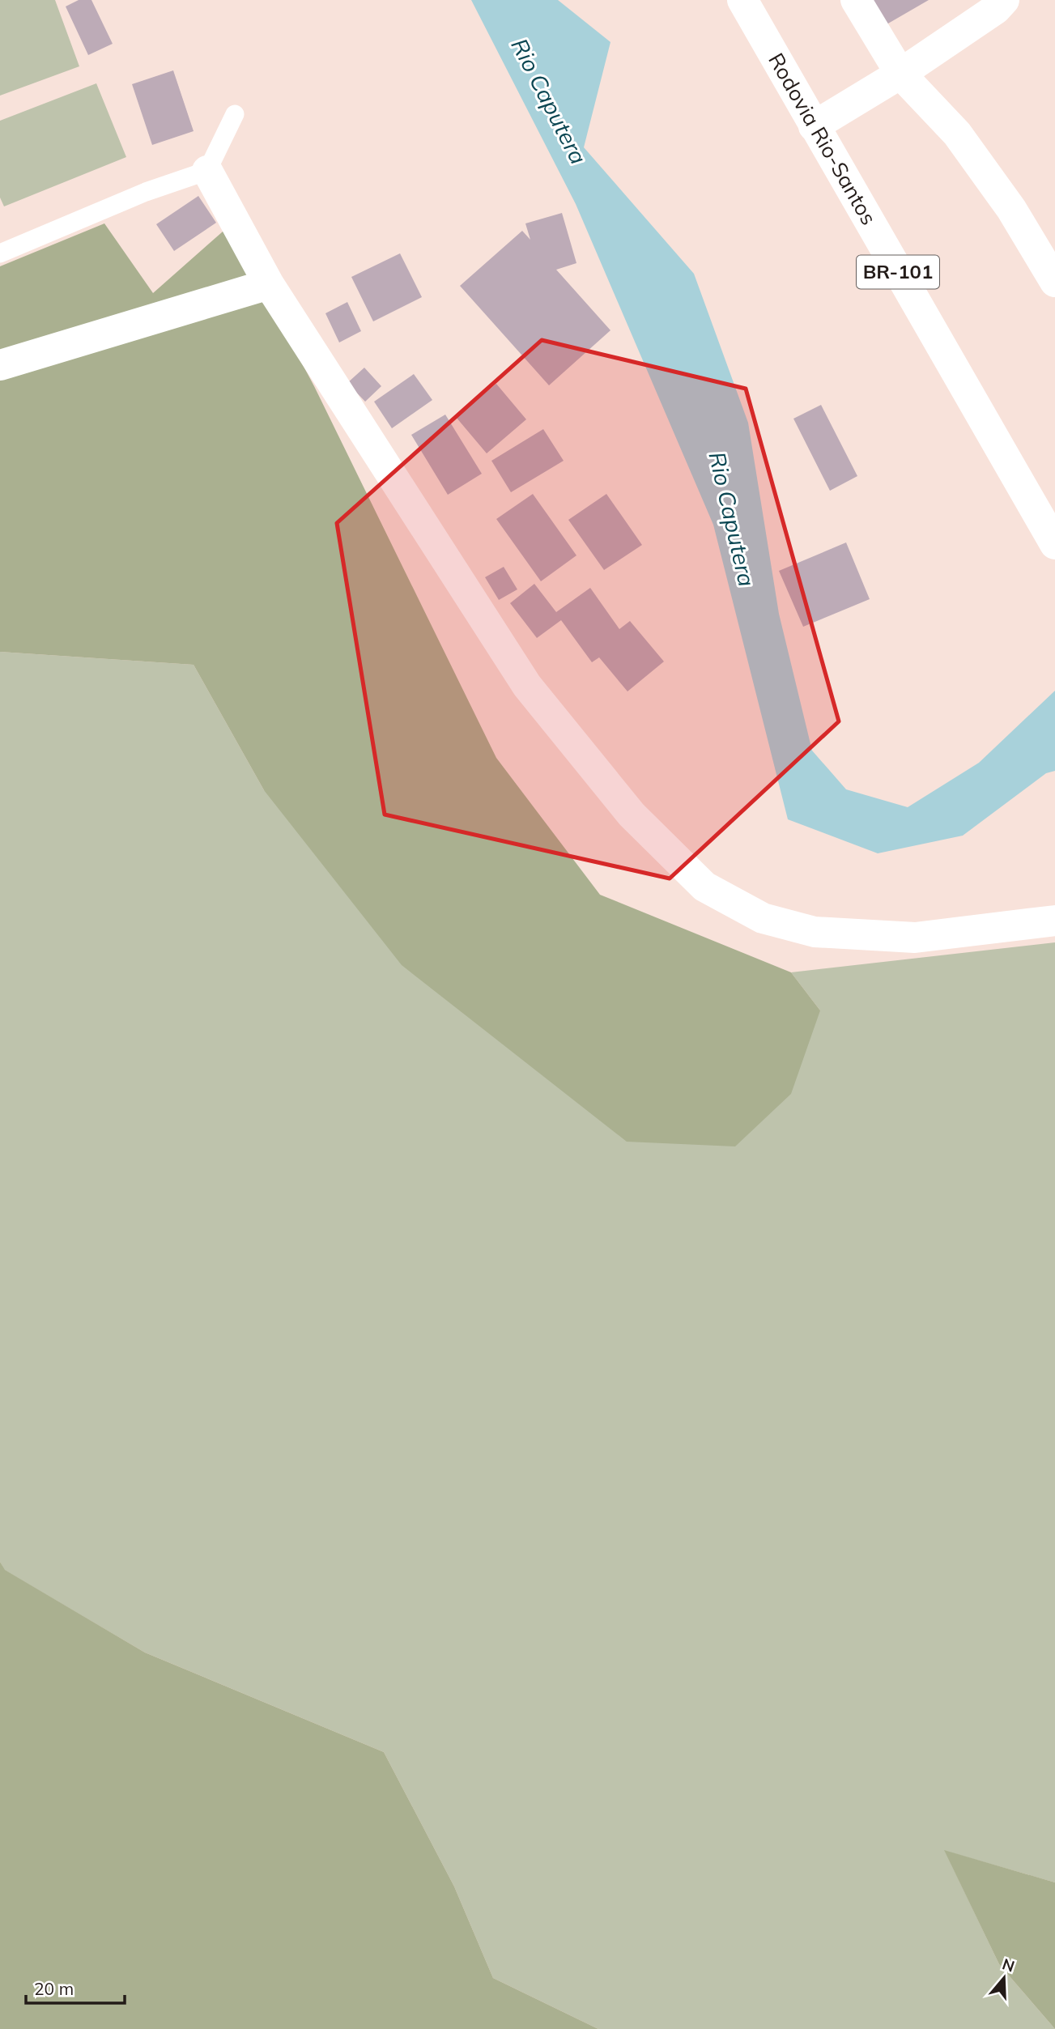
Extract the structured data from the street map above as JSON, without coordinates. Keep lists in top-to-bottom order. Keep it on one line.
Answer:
{"streets":{"main road":["Rodovia Rio-Santos","BR-101"]},"water":["Rio Caputera"],"scale_bar":"20 m","north":"top"}
